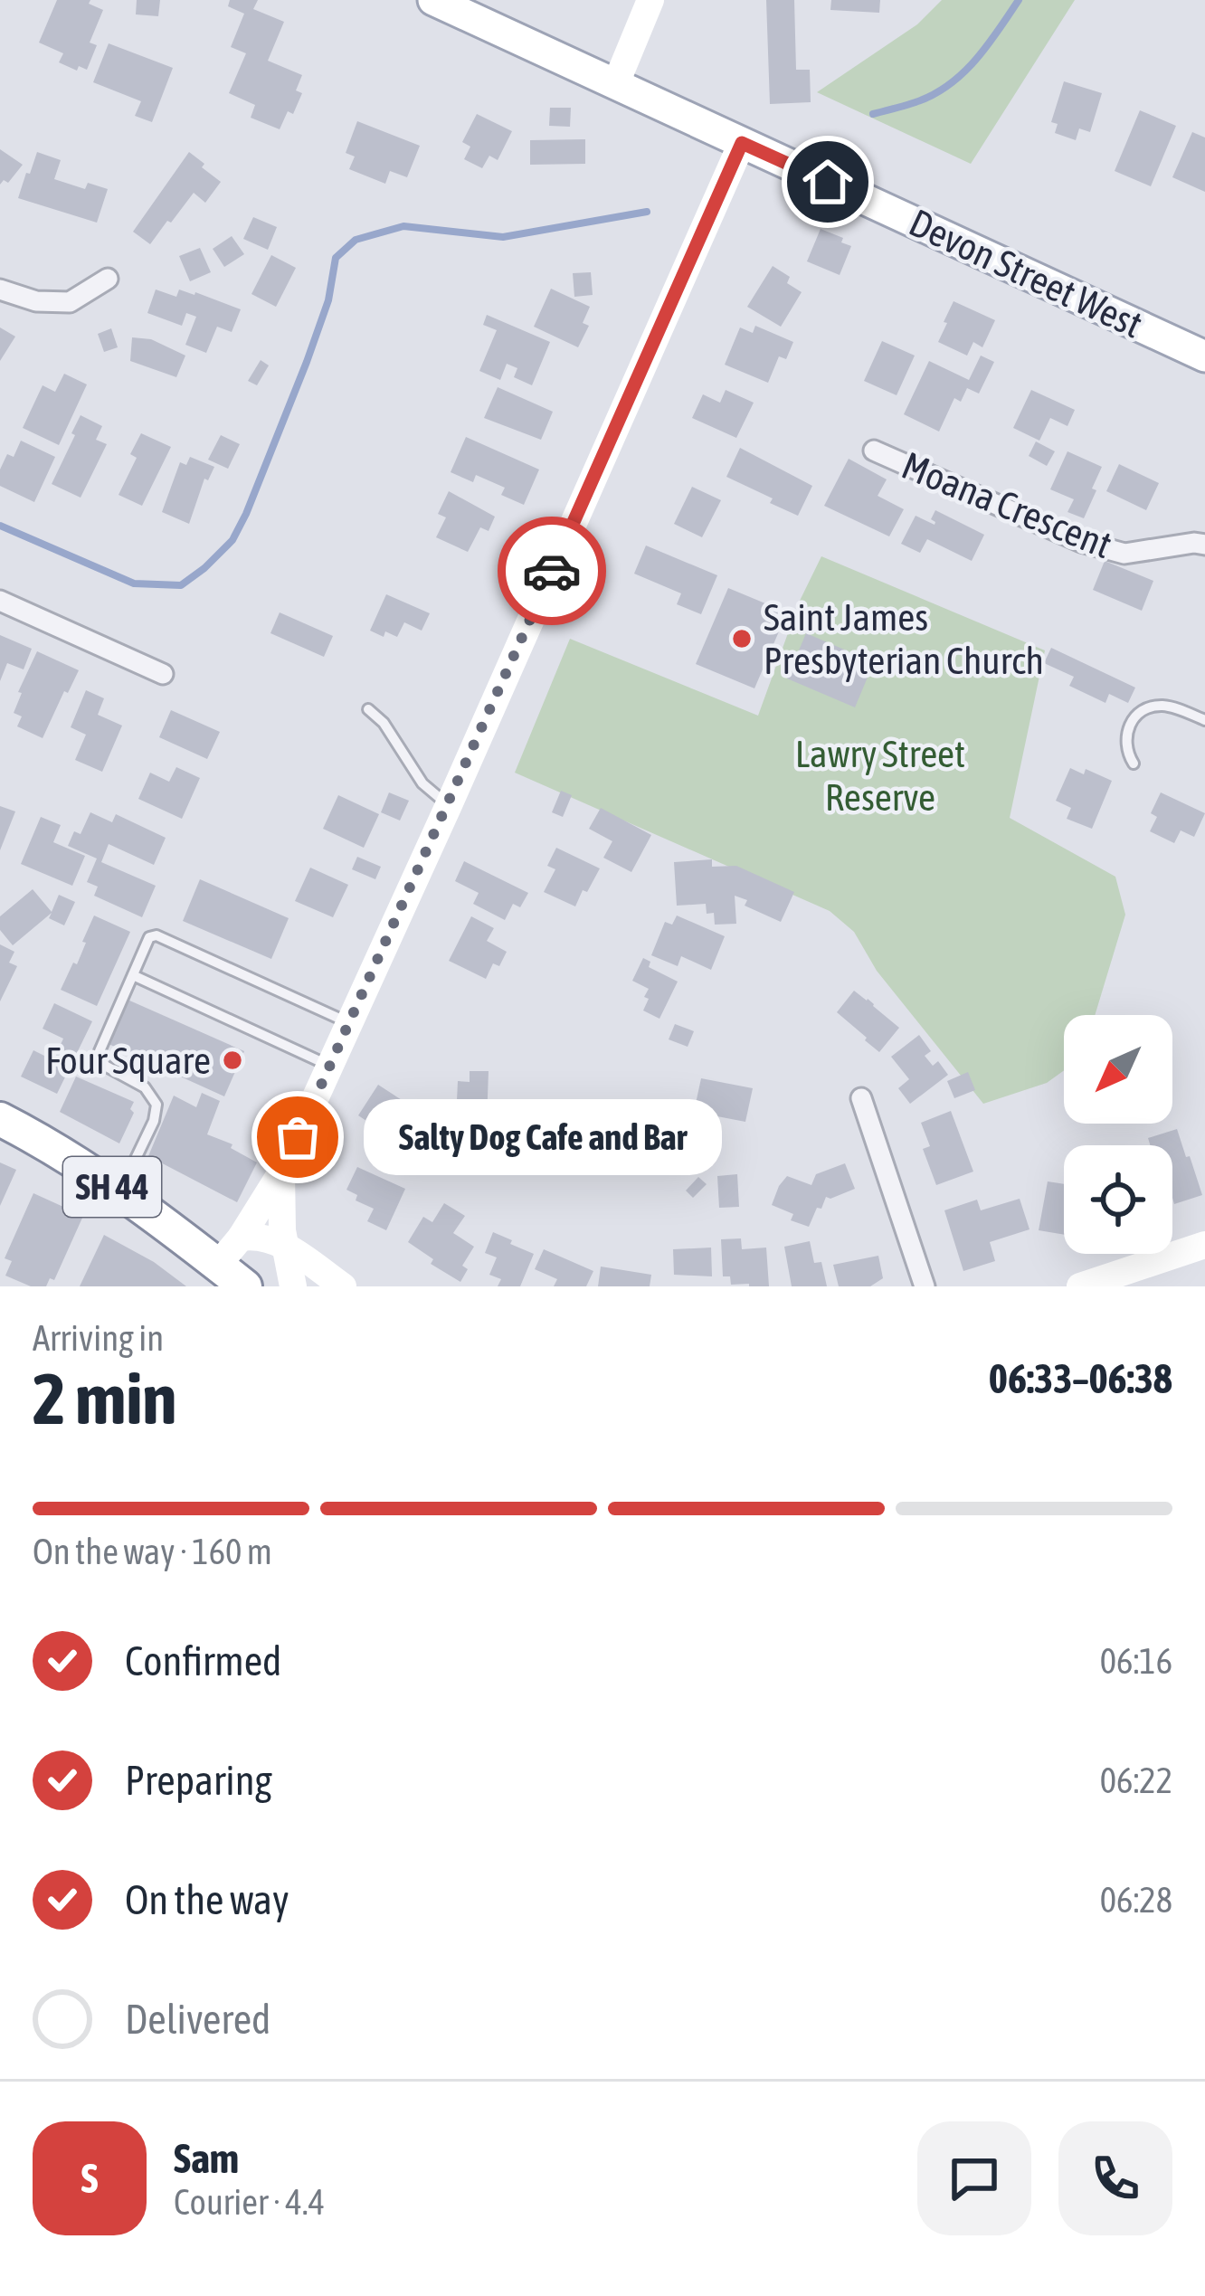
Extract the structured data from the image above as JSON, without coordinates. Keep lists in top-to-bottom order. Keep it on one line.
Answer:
{"streets":{"highway":["SH 44"],"main road":["Devon Street West"],"street":["Moana Crescent"]},"parks":["Lawry Street Reserve"],"places":["Saint James Presbyterian Church","Four Square","Salty Dog Cafe and Bar"],"north":"bottom left","page":{"bubble":"Salty Dog Cafe and Bar","heading":["2 min","Arriving in","06:33–06:38"],"panel":["Sam","Courier · 4.4"],"bar":"On the way · 160 m","list":[["Confirmed","06:16"],["Preparing","06:22"],["On the way","06:28"],"Delivered"],"round":"S"}}
